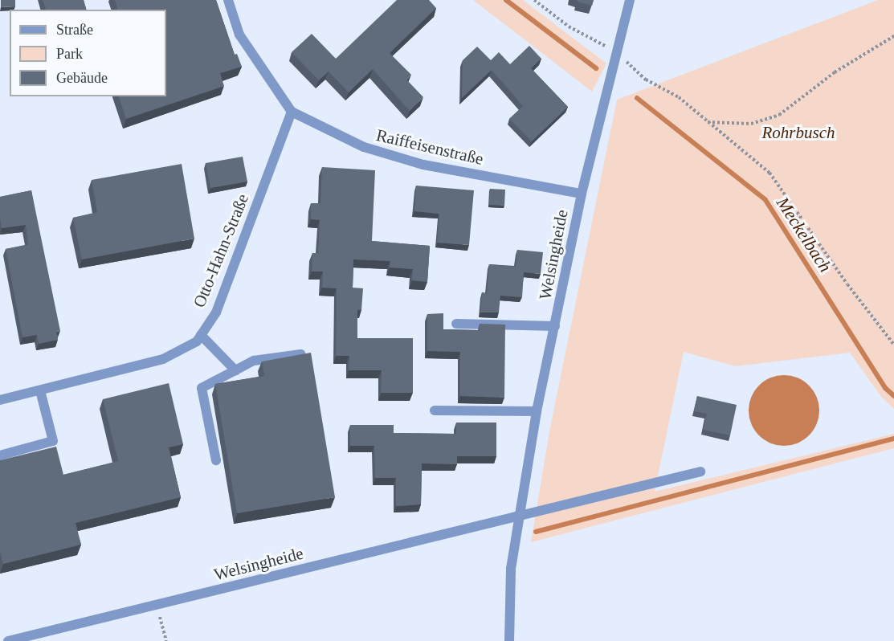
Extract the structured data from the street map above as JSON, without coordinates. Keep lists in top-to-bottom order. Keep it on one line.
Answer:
{"streets":{"street":["Raiffeisenstraße","Otto-Hahn-Straße","Welsingheide"]},"crossings":[["Raiffeisenstraße","Otto-Hahn-Straße"],["Raiffeisenstraße","Welsingheide"]],"water":["Meckelbach"],"parks":["Rohrbusch"],"legend":["Straße","Park","Gebäude"]}
